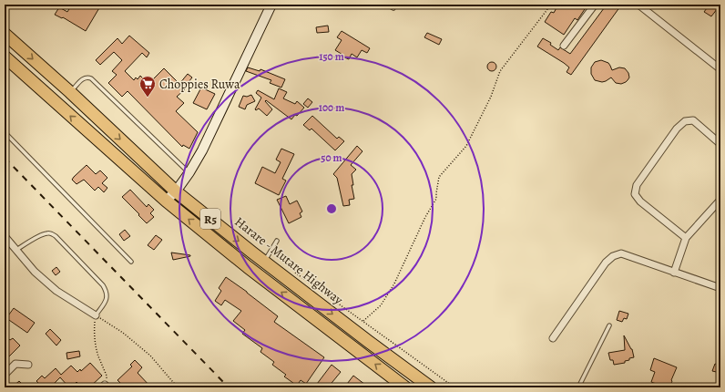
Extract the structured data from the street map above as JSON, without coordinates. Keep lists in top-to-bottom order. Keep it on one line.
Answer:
{"streets":{"highway":["R5","Harare - Mutare Highway"]},"places":{"supermarket":["Choppies Ruwa"]},"rings":["150 m","100 m","50 m"]}
